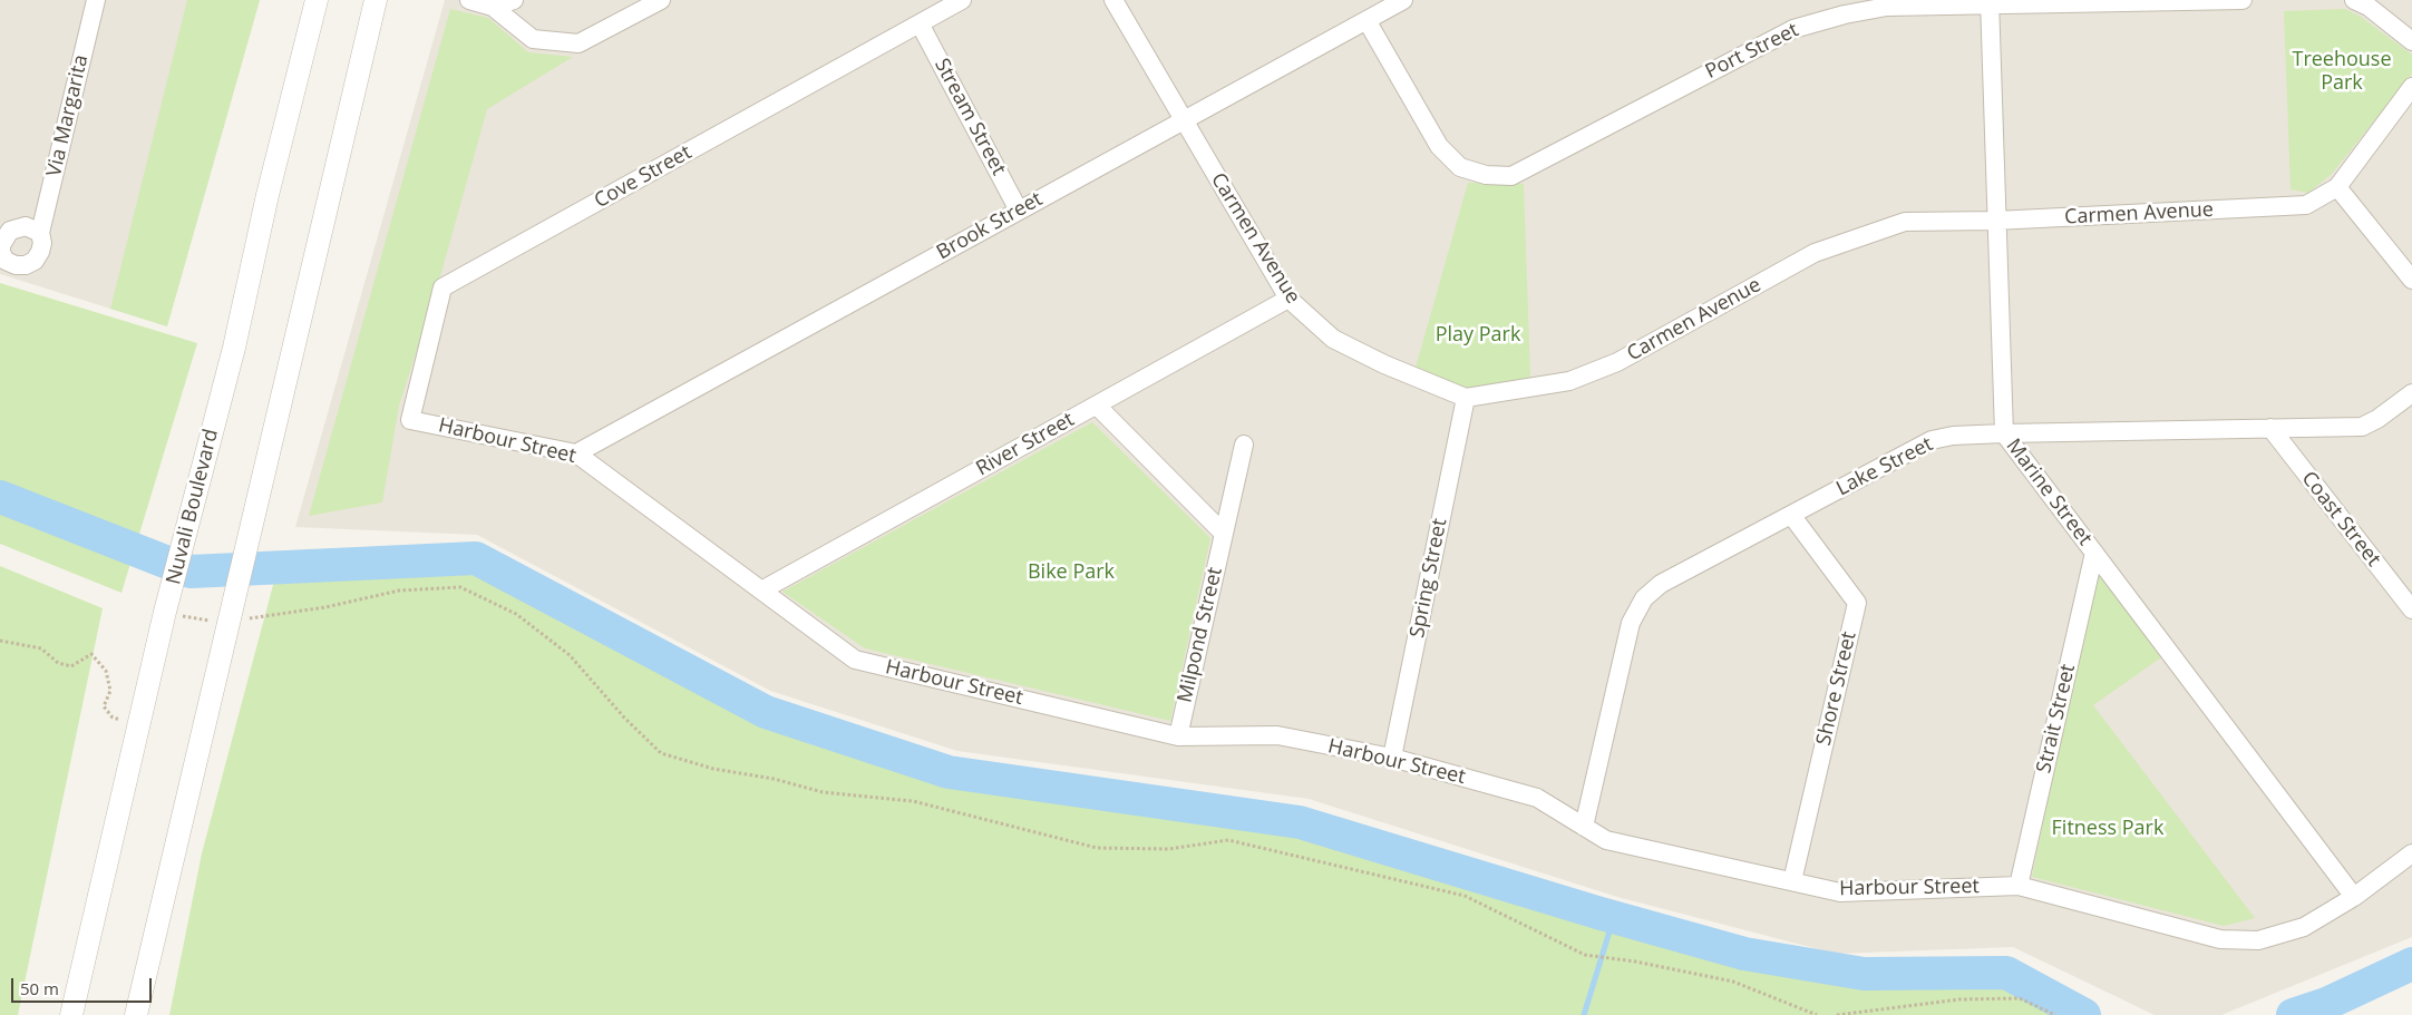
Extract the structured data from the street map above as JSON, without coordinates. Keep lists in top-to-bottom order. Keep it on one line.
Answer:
{"streets":{"street":["Port Street","Via Margarita","Stream Street","Cove Street","Carmen Avenue","Brook Street","Harbour Street","River Street","Lake Street","Marine Street","Nuvali Boulevard","Coast Street","Spring Street","Milpond Street","Shore Street","Strait Street"]},"crossings":[["Port Street","Brook Street"],["Port Street","Marine Street"],["Stream Street","Cove Street"],["Stream Street","Brook Street"],["Cove Street","Harbour Street"],["Carmen Avenue","Brook Street"],["Carmen Avenue","River Street"],["Carmen Avenue","Marine Street"],["Carmen Avenue","Spring Street"],["Brook Street","Harbour Street"],["Harbour Street","River Street"],["Harbour Street","Lake Street"],["Harbour Street","Marine Street"],["Harbour Street","Spring Street"],["Harbour Street","Milpond Street"],["Harbour Street","Shore Street"],["Harbour Street","Strait Street"],["Lake Street","Marine Street"],["Lake Street","Coast Street"],["Lake Street","Shore Street"],["Marine Street","Strait Street"]],"parks":["Treehouse Park","Play Park","Bike Park","Fitness Park"],"scale_bar":"50 m"}
